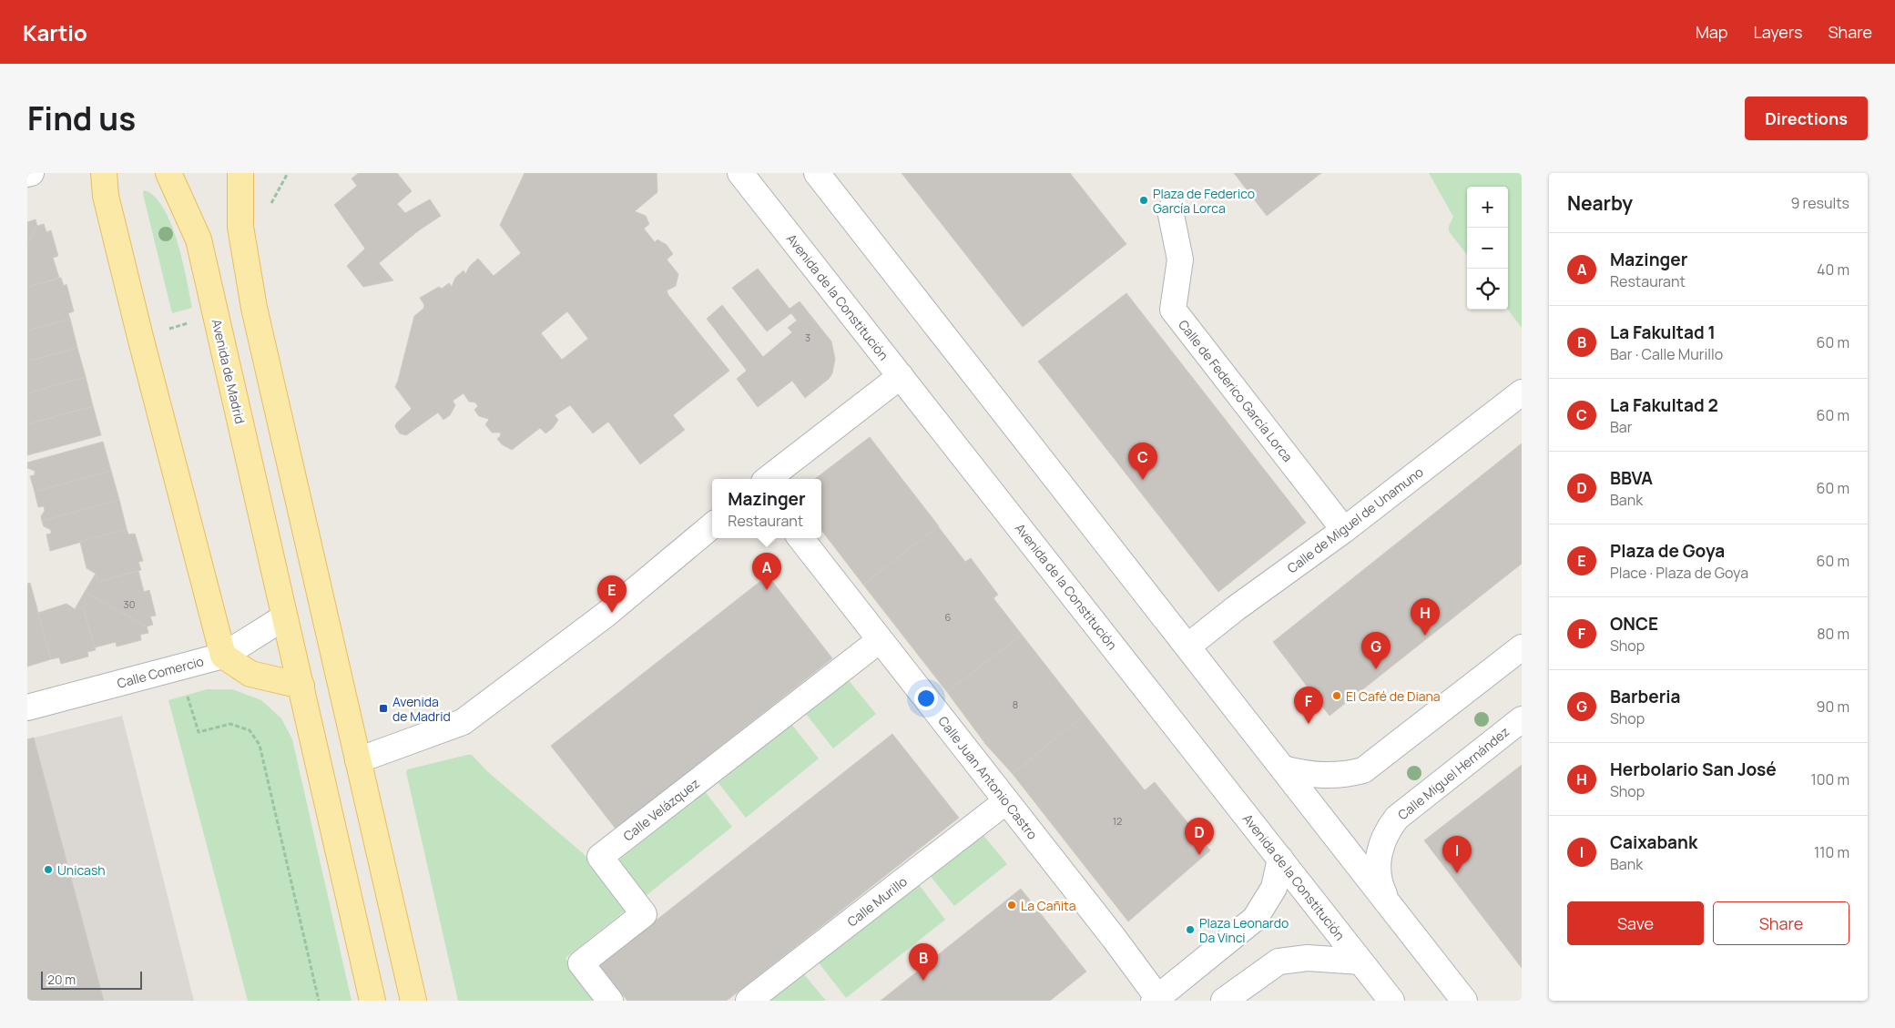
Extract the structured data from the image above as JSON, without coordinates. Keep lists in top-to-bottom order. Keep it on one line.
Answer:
{"streets":{"main road":["Avenida de Madrid"],"street":["Avenida de la Constitución","Calle de Federico García Lorca","Calle de Miguel de Unamuno","Calle Comercio","Calle Miguel Hernández","Calle Juan Antonio Castro","Calle Velázquez","Calle Murillo"]},"crossings":[["Avenida de Madrid","Calle Comercio"],["Calle de Federico García Lorca","Calle de Miguel de Unamuno"],["Calle Juan Antonio Castro","Calle Velázquez"],["Calle Juan Antonio Castro","Calle Murillo"]],"places":{"other":["Plaza de Federico García Lorca","El Café de Diana","Unicash","La Cañita","Plaza Leonardo Da Vinci"],"transit":["Avenida de Madrid"]},"house_numbers":["3","30","6","8","12"],"scale_bar":"20 m","page":{"header":"Kartio","nav":["Map","Layers","Share"],"title":"Find us","buttons":["Directions",["Save","Share"]],"heading":["Nearby","9 results"],"map_buttons":["+","−"],"list":[{"mark":"A","name":"Mazinger","note":"Restaurant","value":"40 m"},{"mark":"B","name":"La Fakultad 1","note":"Bar · Calle Murillo","value":"60 m"},{"mark":"C","name":"La Fakultad 2","note":"Bar","value":"60 m"},{"mark":"D","name":"BBVA","note":"Bank","value":"60 m"},{"mark":"E","name":"Plaza de Goya","note":"Place · Plaza de Goya","value":"60 m"},{"mark":"F","name":"ONCE","note":"Shop","value":"80 m"},{"mark":"G","name":"Barberia","note":"Shop","value":"90 m"},{"mark":"H","name":"Herbolario San José","note":"Shop","value":"100 m"},{"mark":"I","name":"Caixabank","note":"Bank","value":"110 m"}],"pins":["C","A","E","H","G","F","D","I","B"],"popup":["Mazinger","Restaurant"],"scale":"20 m"}}
